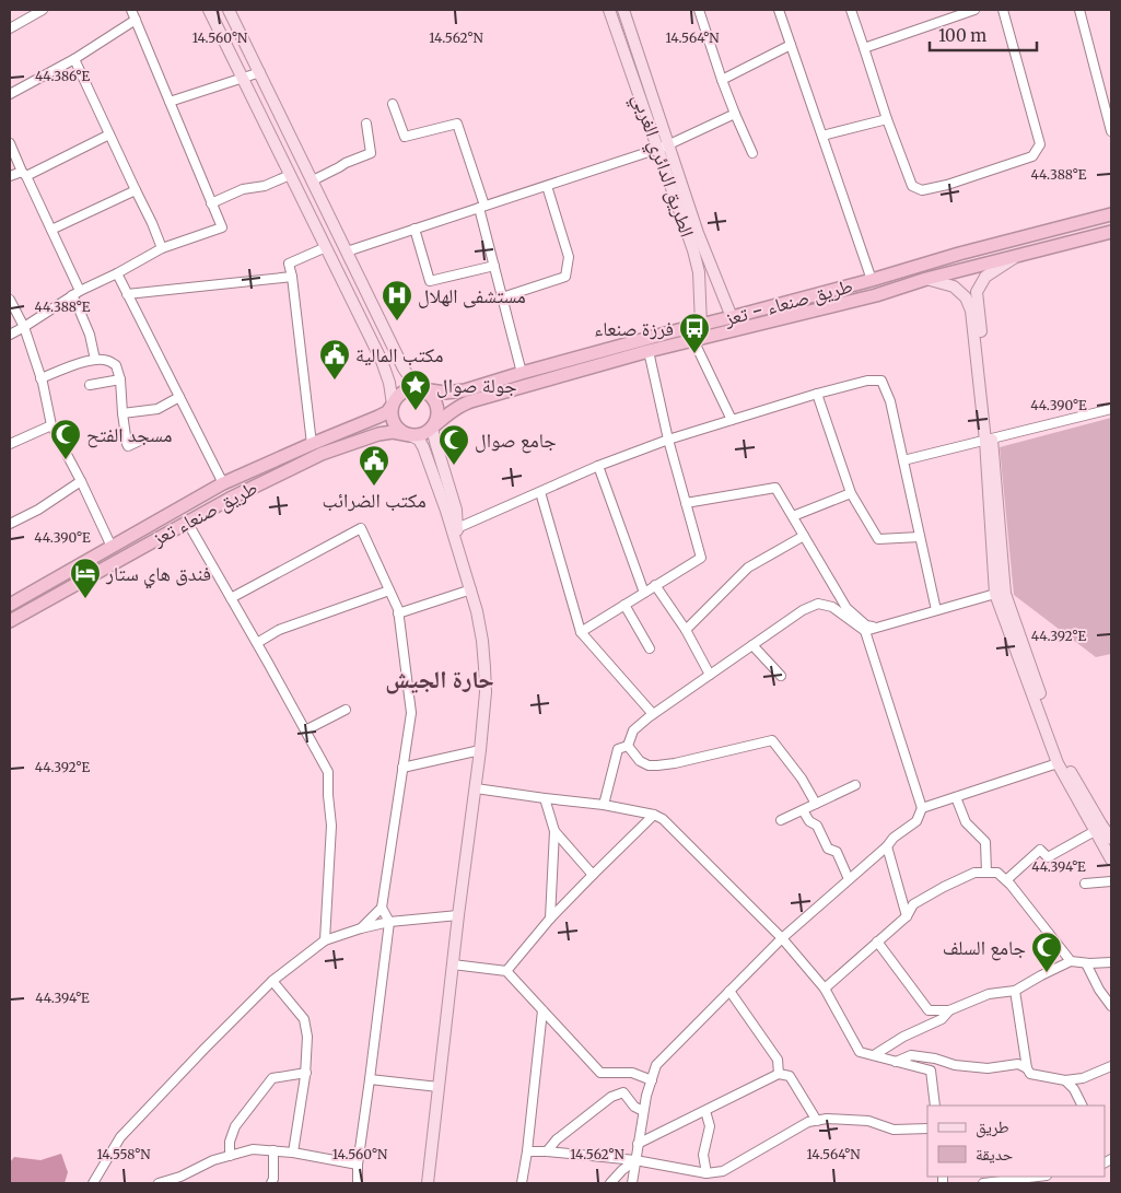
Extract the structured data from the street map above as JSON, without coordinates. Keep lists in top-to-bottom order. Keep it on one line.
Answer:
{"streets":{"highway":["طريق صنعاء - تعز","طريق صنعاء تعز"],"main road":["الطريق الدائري الغربي"]},"crossings":[["الطريق الدائري الغربي","طريق صنعاء - تعز"]],"districts":["حارة الجيش"],"places":{"hospital":["مستشفى الهلال"],"bus stop":["فرزة صنعاء"],"public building":["مكتب المالية","مكتب الضرائب"],"place":["جولة صوال"],"mosque":["مسجد الفتح","جامع صوال","جامع السلف"],"hotel":["فندق هاي ستار"]},"legend":["طريق","حديقة"],"scale_bar":"100 m","coordinates":["14.560°N","14.562°N","14.564°N","44.386°E","44.388°E","44.390°E","44.392°E","44.394°E","14.558°N"]}
